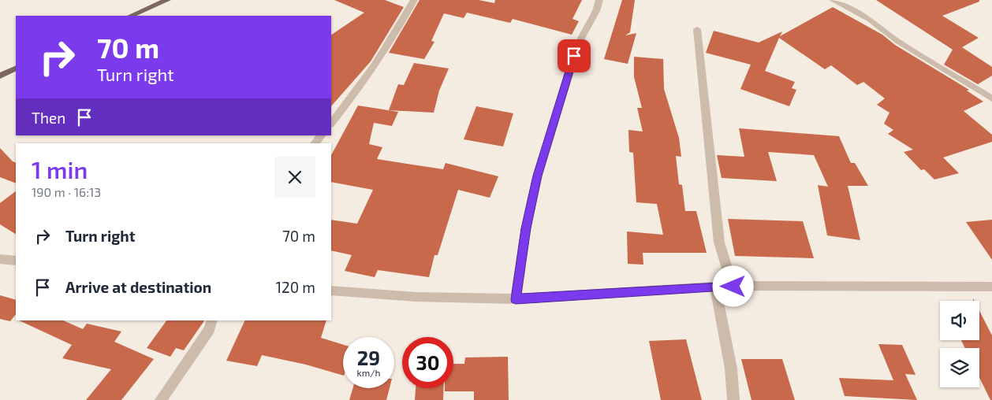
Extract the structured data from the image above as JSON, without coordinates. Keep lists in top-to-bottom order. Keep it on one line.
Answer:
{"page":{"turn":["70 m","Turn right"],"then":"Then","heading":["1 min","190 m · 16:13"],"list":[{"name":"Turn right","value":"70 m"},{"name":"Arrive at destination","value":"120 m"}],"speed":"29 km/h","limit":"30"}}
